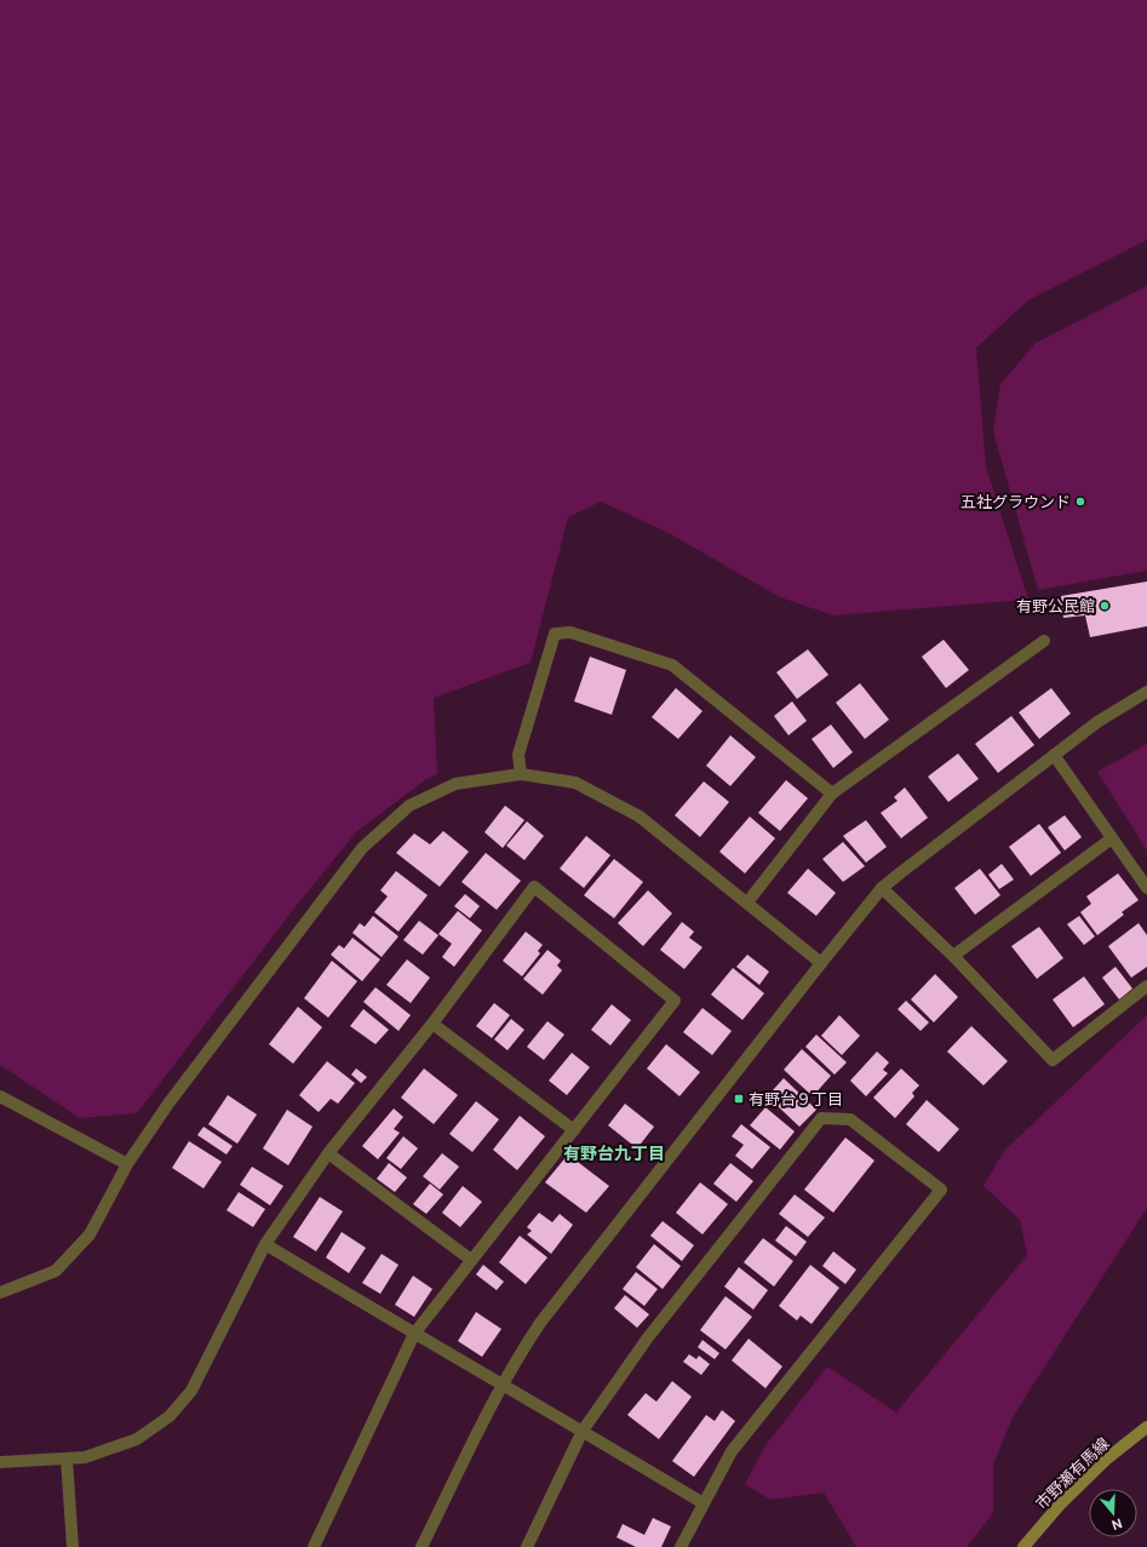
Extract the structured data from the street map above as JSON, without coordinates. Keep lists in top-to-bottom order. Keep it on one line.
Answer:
{"streets":{"main road":["市野瀬有馬線"]},"districts":["有野台九丁目"],"places":{"other":["五社グラウンド","有野公民館"],"transit":["有野台９丁目"]},"north":"bottom"}
